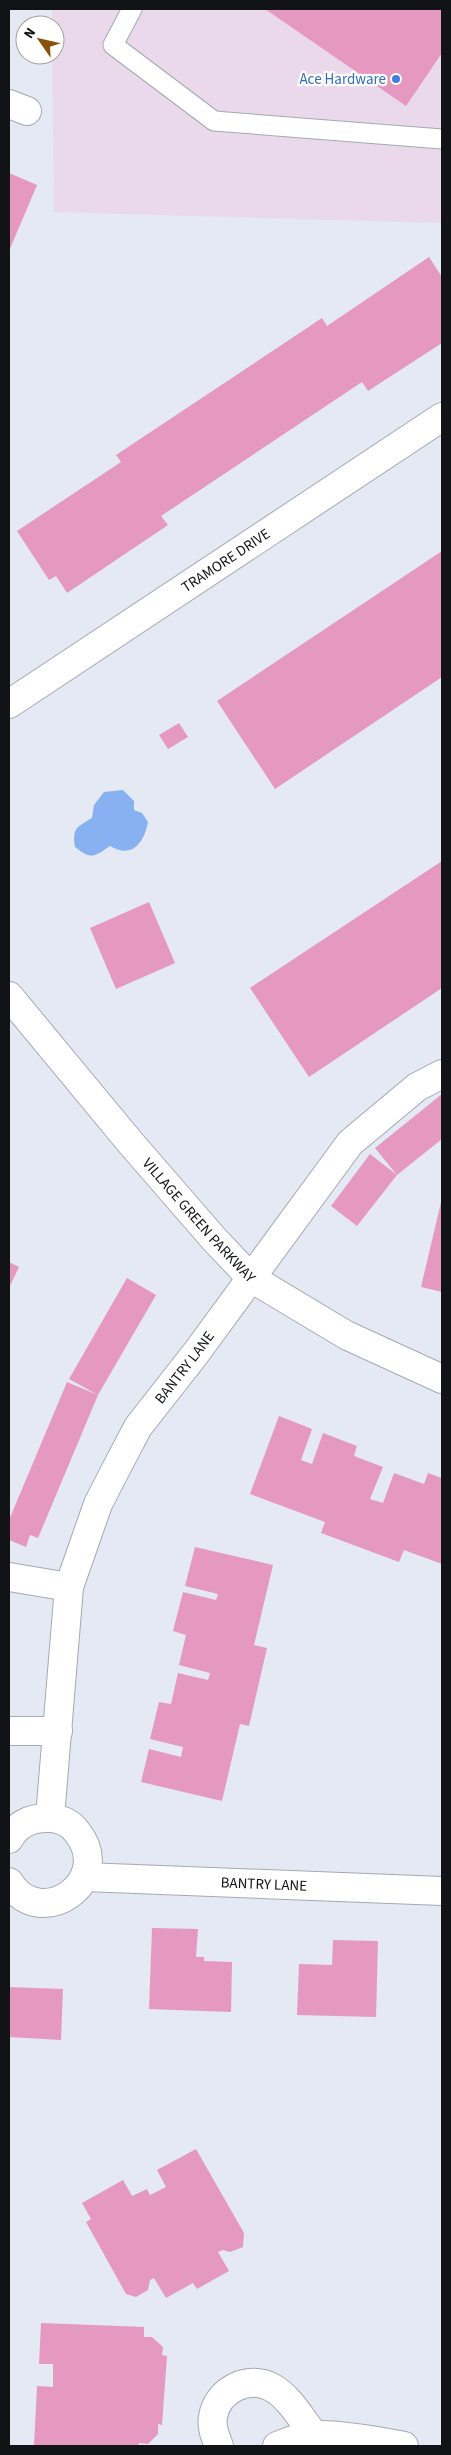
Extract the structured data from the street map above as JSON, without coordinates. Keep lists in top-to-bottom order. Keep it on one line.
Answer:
{"streets":{"street":["TRAMORE DRIVE","VILLAGE GREEN PARKWAY","BANTRY LANE"]},"crossings":[["VILLAGE GREEN PARKWAY","BANTRY LANE"]],"places":["Ace Hardware"],"north":"top left"}
